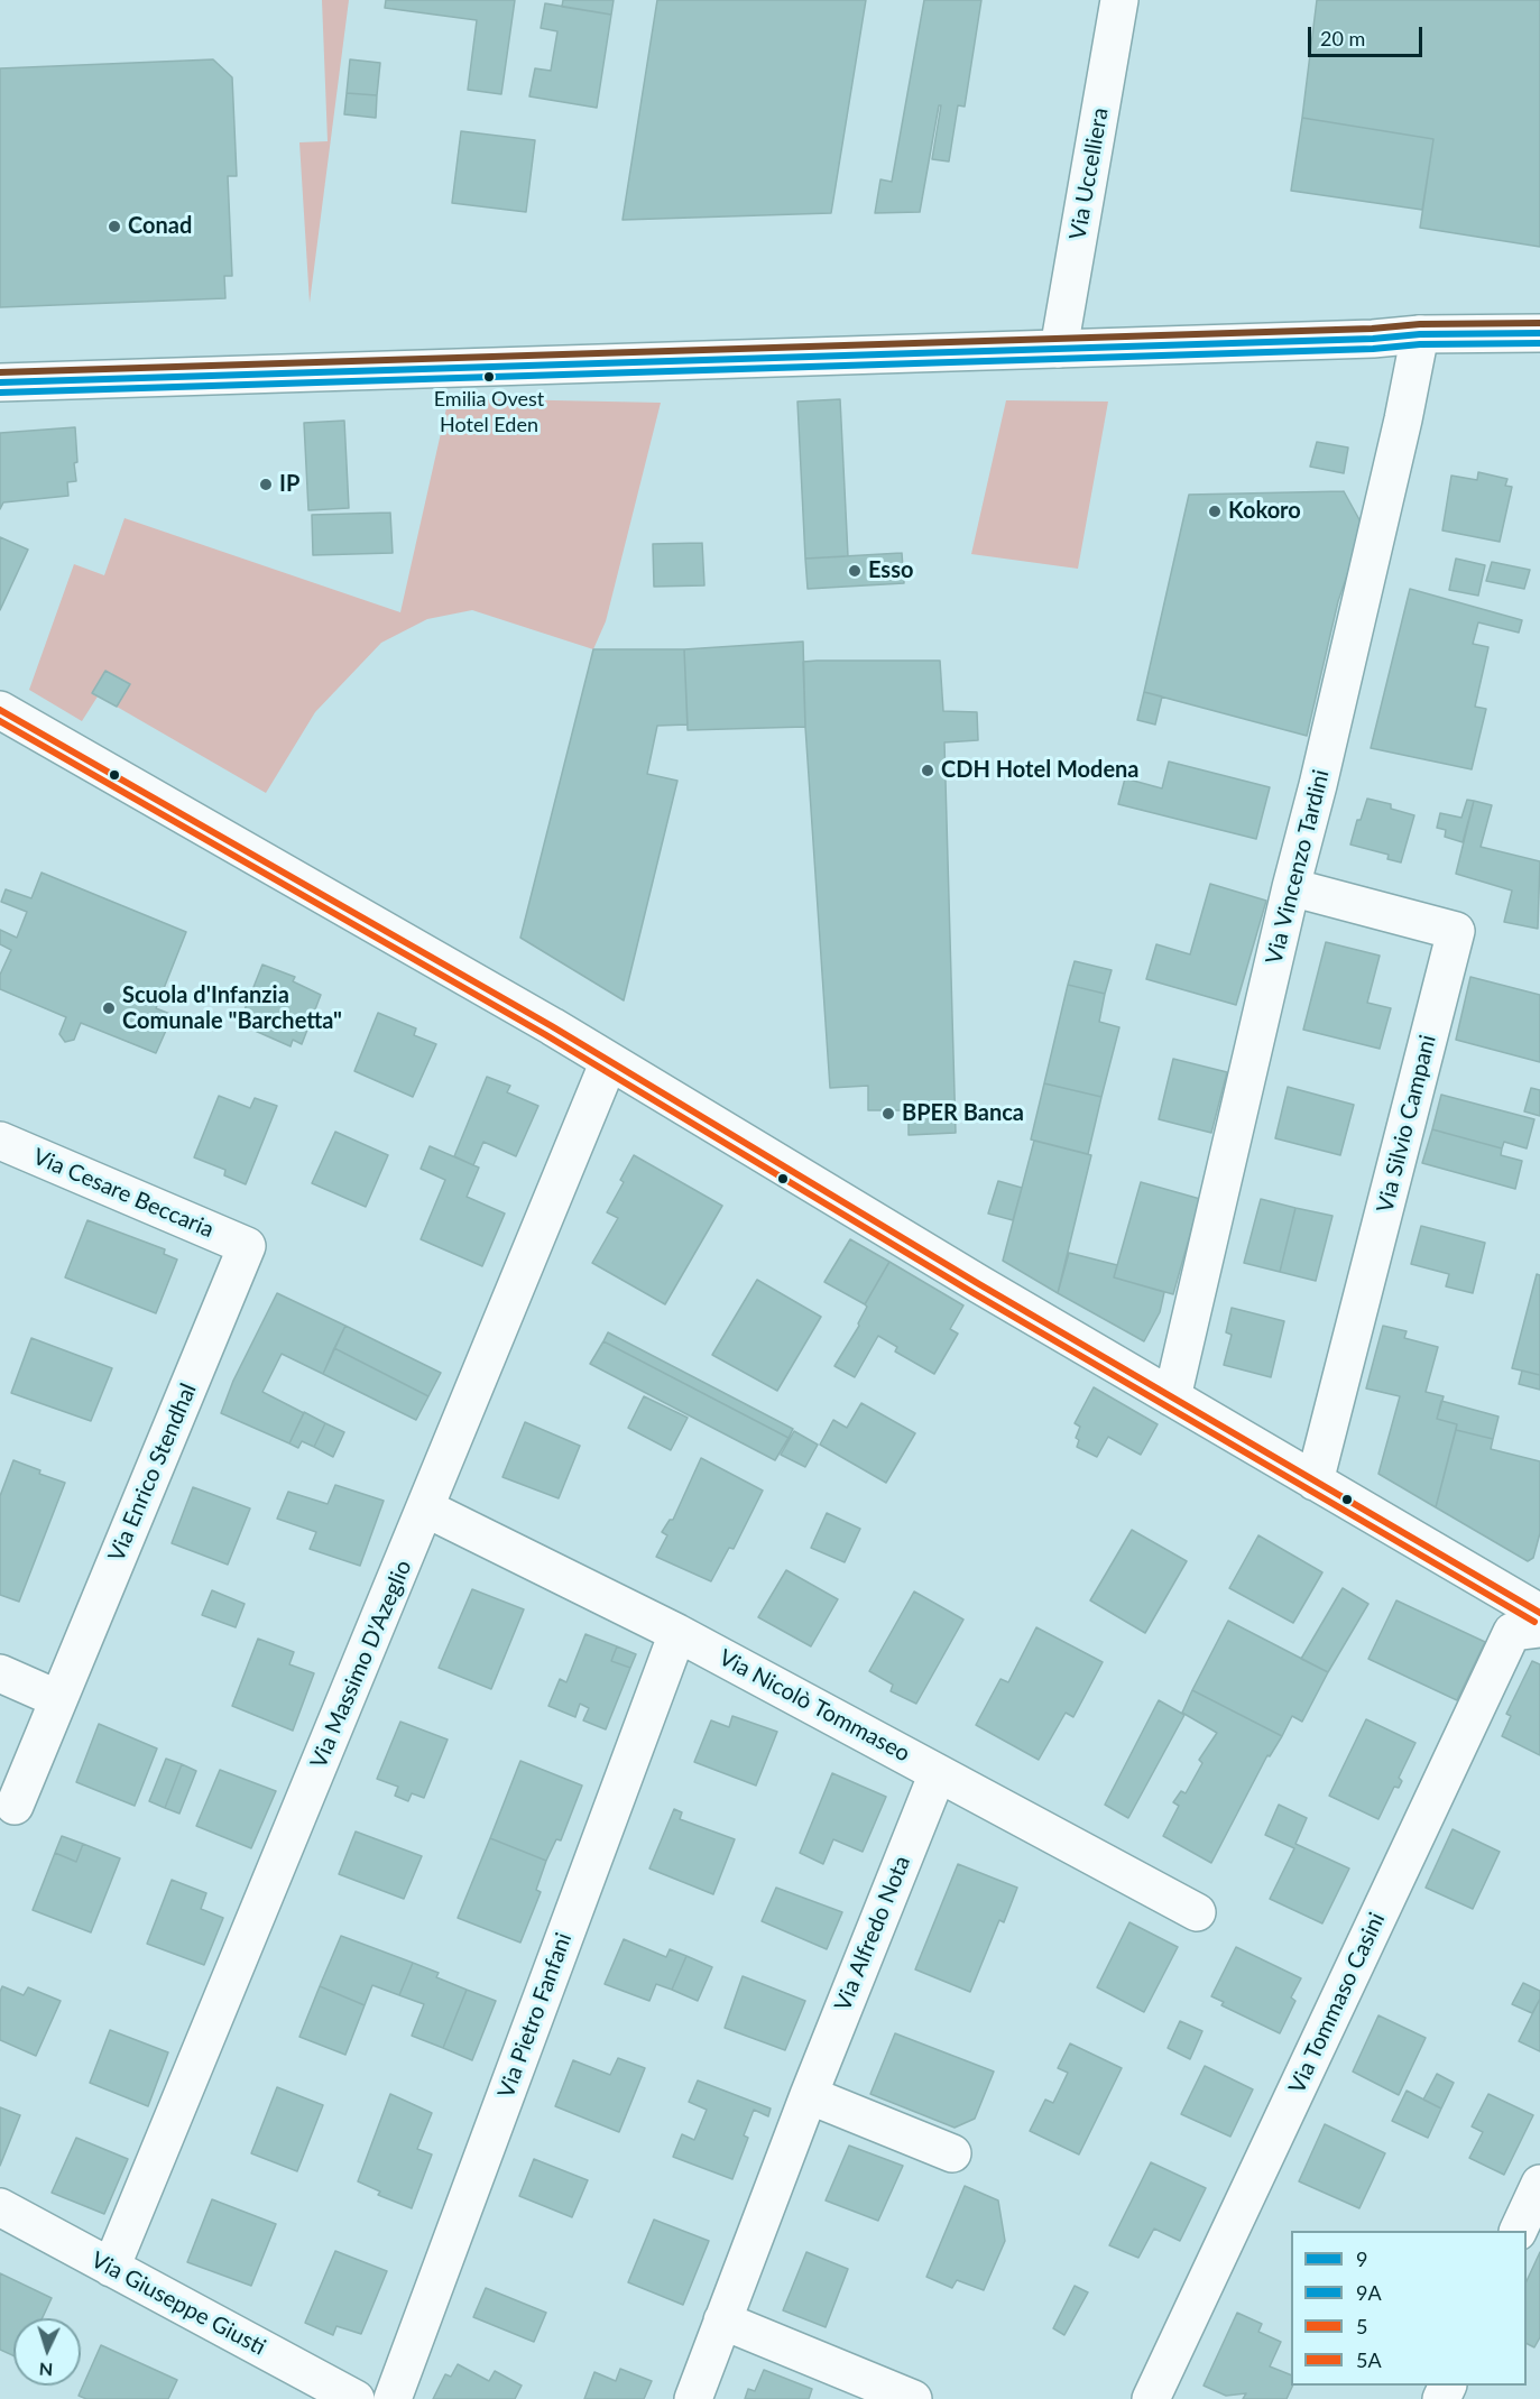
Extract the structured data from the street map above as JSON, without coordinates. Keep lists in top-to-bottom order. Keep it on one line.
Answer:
{"streets":{"street":["Via Uccelliera","Via Vincenzo Tardini","Via Silvio Campani","Via Cesare Beccaria","Via Enrico Stendhal","Via Massimo D'Azeglio","Via Nicolò Tommaseo","Via Alfredo Nota","Via Tommaso Casini","Via Pietro Fanfani","Via Giuseppe Giusti"]},"crossings":[["Via Vincenzo Tardini","Via Silvio Campani"],["Via Cesare Beccaria","Via Enrico Stendhal"],["Via Massimo D'Azeglio","Via Nicolò Tommaseo"],["Via Massimo D'Azeglio","Via Giuseppe Giusti"],["Via Nicolò Tommaseo","Via Alfredo Nota"],["Via Nicolò Tommaseo","Via Pietro Fanfani"]],"places":["Conad","Emilia Ovest Hotel Eden","IP","Kokoro","Esso","CDH Hotel Modena","Scuola d'Infanzia Comunale \"Barchetta\"","BPER Banca"],"lines":["transit line 9","transit line 9A","transit line 5","transit line 5A"],"legend":["9","9A","5","5A"],"scale_bar":"20 m","north":"bottom"}
